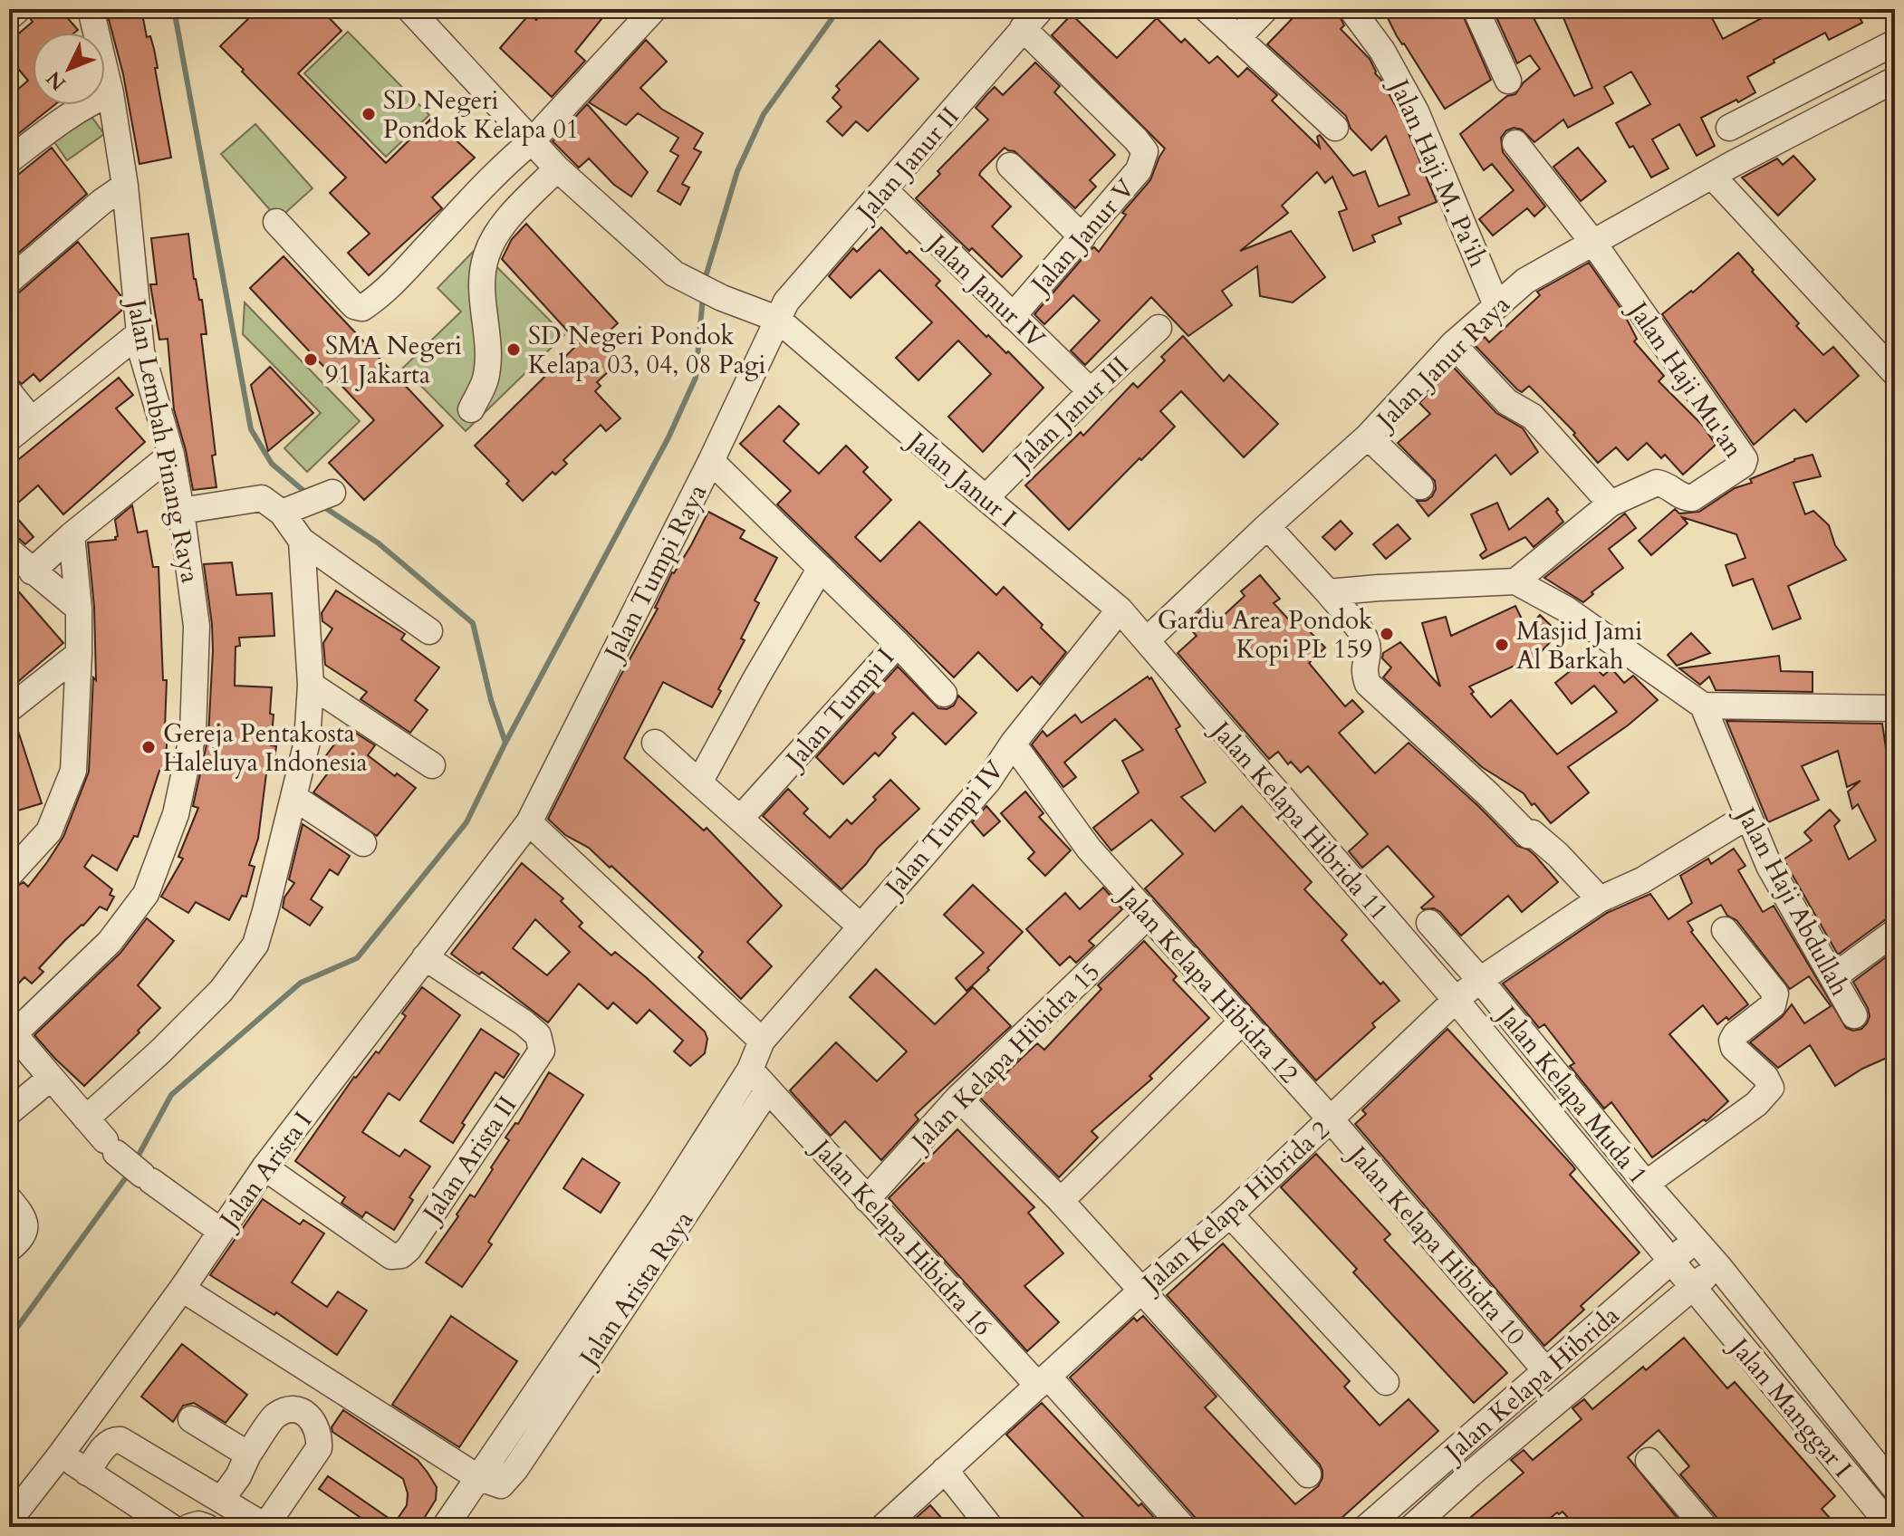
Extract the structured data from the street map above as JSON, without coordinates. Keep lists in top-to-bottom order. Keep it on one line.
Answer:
{"streets":{"street":["Jalan Janur II","Jalan Haji M. Pa'ih","Jalan Janur V","Jalan Janur IV","Jalan Janur Raya","Jalan Haji Mu'an","Jalan Janur III","Jalan Lembah Pinang Raya","Jalan Janur I","Jalan Tumpi Raya","Jalan Tumpi I","Jalan Kelapa Hibrida 11","Jalan Tumpi IV","Jalan Haji Abdullah","Jalan Kelapa Hibidra 12","Jalan Kelapa Hibidra 15","Jalan Kelapa Muda 1","Jalan Arista II","Jalan Arista I","Jalan Kelapa Hibrida 2","Jalan Kelapa Hibidra 16","Jalan Kelapa Hibidra 10","Jalan Arista Raya","Jalan Kelapa Hibrida","Jalan Manggar I"]},"crossings":[["Jalan Janur II","Jalan Janur V"],["Jalan Janur II","Jalan Janur IV"],["Jalan Janur II","Jalan Janur I"],["Jalan Janur II","Jalan Tumpi Raya"],["Jalan Haji M. Pa'ih","Jalan Janur Raya"],["Jalan Janur V","Jalan Janur IV"],["Jalan Janur IV","Jalan Janur III"],["Jalan Janur Raya","Jalan Haji Mu'an"],["Jalan Janur Raya","Jalan Janur I"],["Jalan Janur Raya","Jalan Kelapa Hibrida 11"],["Jalan Janur III","Jalan Janur I"],["Jalan Janur I","Jalan Tumpi Raya"],["Jalan Janur I","Jalan Kelapa Hibrida 11"],["Jalan Janur I","Jalan Tumpi IV"],["Jalan Tumpi Raya","Jalan Tumpi I"],["Jalan Tumpi Raya","Jalan Arista I"],["Jalan Kelapa Hibrida 11","Jalan Kelapa Muda 1"],["Jalan Kelapa Hibrida 11","Jalan Kelapa Hibrida 2"],["Jalan Tumpi IV","Jalan Kelapa Hibidra 12"],["Jalan Tumpi IV","Jalan Arista Raya"],["Jalan Haji Abdullah","Jalan Kelapa Hibrida 2"],["Jalan Kelapa Hibidra 12","Jalan Kelapa Hibidra 15"],["Jalan Kelapa Hibidra 12","Jalan Kelapa Hibrida 2"],["Jalan Kelapa Hibidra 12","Jalan Kelapa Hibidra 10"],["Jalan Kelapa Hibidra 15","Jalan Kelapa Hibidra 16"],["Jalan Kelapa Muda 1","Jalan Kelapa Hibrida 2"],["Jalan Kelapa Muda 1","Jalan Kelapa Hibrida"],["Jalan Kelapa Muda 1","Jalan Manggar I"],["Jalan Arista II","Jalan Arista I"],["Jalan Kelapa Hibrida 2","Jalan Kelapa Hibidra 16"],["Jalan Kelapa Hibrida 2","Jalan Kelapa Hibidra 10"],["Jalan Kelapa Hibidra 16","Jalan Arista Raya"],["Jalan Kelapa Hibidra 10","Jalan Kelapa Hibrida"],["Jalan Kelapa Hibrida","Jalan Manggar I"]],"places":["SD Negeri Pondok Kelapa 01","SD Negeri Pondok Kelapa 03, 04, 08 Pagi","SMA Negeri 91 Jakarta","Gardu Area Pondok Kopi PL 159","Masjid Jami Al Barkah","Gereja Pentakosta Haleluya Indonesia"],"north":"bottom left"}
